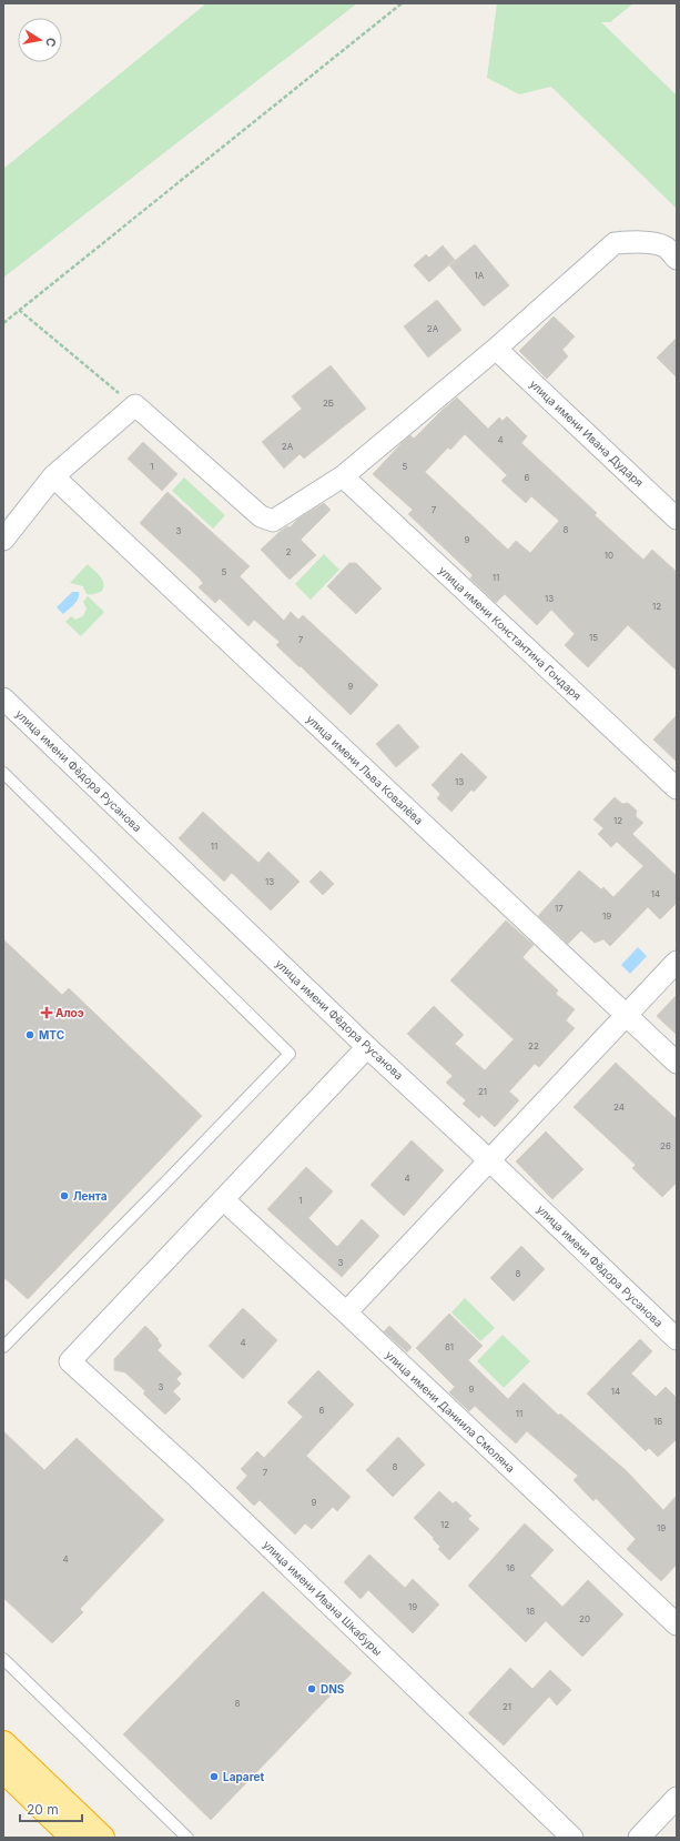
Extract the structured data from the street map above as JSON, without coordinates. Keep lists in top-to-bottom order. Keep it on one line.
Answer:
{"streets":{"street":["улица имени Ивана Дударя","улица имени Константина Гондаря","улица имени Льва Ковалёва","улица имени Фёдора Русанова","улица имени Даниила Смоляна","улица имени Ивана Шкабуры"]},"crossings":[["улица имени Даниила Смоляна","улица имени Ивана Шкабуры"]],"places":{"health":["Алоэ"],"other":["МТС","Лента","DNS","Laparet"]},"house_numbers":["1А","2А","2Б","4","2А","1","5","6","7","8","3","9","2","10","5","11","13","12","15","7","9","13","12","11","13","14","17","19","22","21","24","26","4","1","3","8","4","81","3","9","14","6","11","16","8","7","9","12","19","4","16","19","18","20","8","21"],"scale_bar":"20 m","north":"right"}
